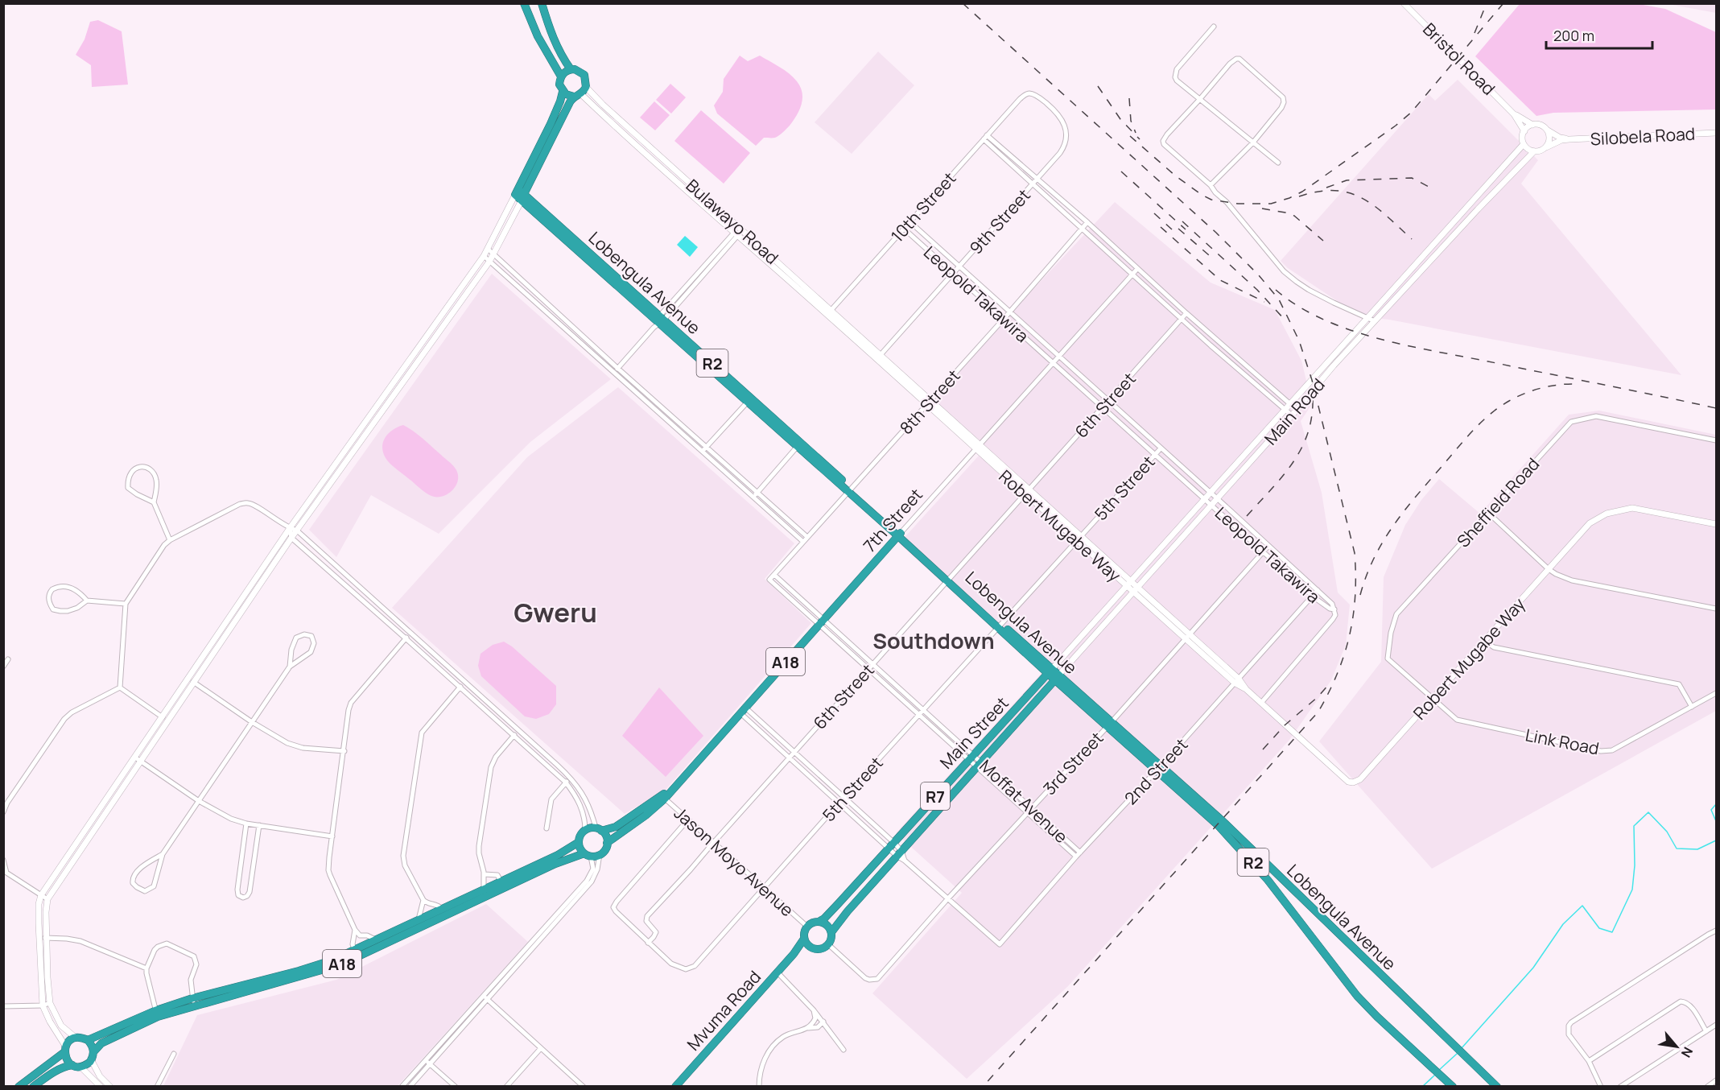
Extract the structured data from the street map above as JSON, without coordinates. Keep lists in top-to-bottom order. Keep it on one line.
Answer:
{"streets":{"highway":["Lobengula Avenue","R2","7th Street","A18","Main Street","R7","Mvuma Road"],"main road":["Bristol Road","Silobela Road","Bulawayo Road","Main Road","Robert Mugabe Way"],"street":["10th Street","9th Street","Leopold Takawira","8th Street","6th Street","5th Street","Sheffield Road","Link Road","3rd Street","2nd Street","Moffat Avenue","Jason Moyo Avenue"]},"crossings":[["Bristol Road","Silobela Road"],["Bristol Road","Main Road"],["Silobela Road","Main Road"],["10th Street","Bulawayo Road"],["10th Street","9th Street"],["10th Street","Leopold Takawira"],["Bulawayo Road","9th Street"],["Bulawayo Road","Robert Mugabe Way"],["9th Street","Leopold Takawira"],["9th Street","Robert Mugabe Way"],["Lobengula Avenue","8th Street"],["Lobengula Avenue","6th Street"],["Lobengula Avenue","Main Road"],["Lobengula Avenue","5th Street"],["Lobengula Avenue","7th Street"],["Lobengula Avenue","Main Street"],["Lobengula Avenue","3rd Street"],["Lobengula Avenue","2nd Street"],["Leopold Takawira","8th Street"],["Leopold Takawira","6th Street"],["Leopold Takawira","Main Road"],["Leopold Takawira","5th Street"],["Leopold Takawira","7th Street"],["Leopold Takawira","3rd Street"],["Leopold Takawira","2nd Street"],["8th Street","Robert Mugabe Way"],["8th Street","Moffat Avenue"],["6th Street","5th Street"],["6th Street","Robert Mugabe Way"],["6th Street","Moffat Avenue"],["6th Street","Jason Moyo Avenue"],["Main Road","Robert Mugabe Way"],["Main Road","Main Street"],["5th Street","Robert Mugabe Way"],["5th Street","Moffat Avenue"],["5th Street","Jason Moyo Avenue"],["Sheffield Road","Robert Mugabe Way"],["Sheffield Road","Link Road"],["7th Street","Robert Mugabe Way"],["7th Street","A18"],["7th Street","Moffat Avenue"],["7th Street","Jason Moyo Avenue"],["Robert Mugabe Way","Link Road"],["Robert Mugabe Way","3rd Street"],["Robert Mugabe Way","2nd Street"],["Main Street","3rd Street"],["Main Street","Moffat Avenue"],["Main Street","Jason Moyo Avenue"],["Main Street","Mvuma Road"],["3rd Street","2nd Street"],["3rd Street","Moffat Avenue"],["3rd Street","Jason Moyo Avenue"],["3rd Street","Mvuma Road"],["2nd Street","Moffat Avenue"],["Jason Moyo Avenue","Mvuma Road"]],"districts":["Gweru","Southdown"],"scale_bar":"200 m","north":"bottom right"}
